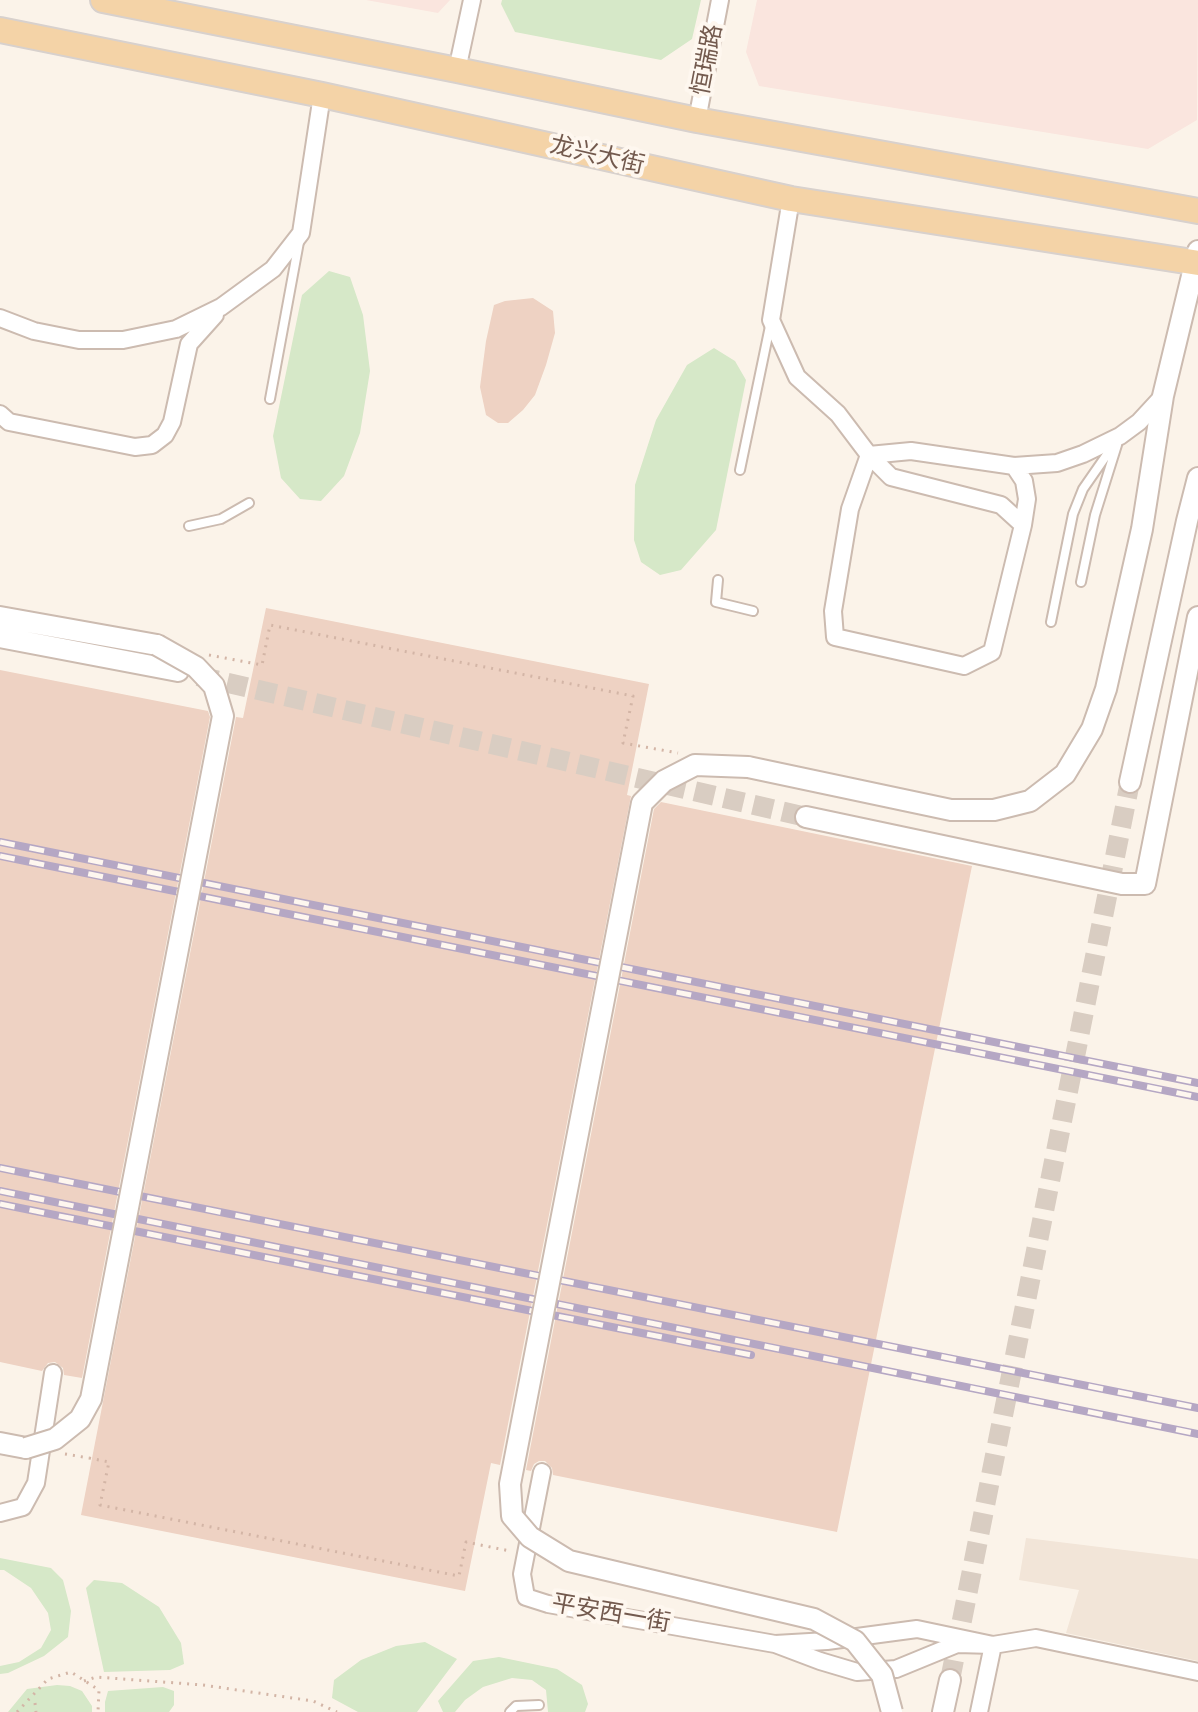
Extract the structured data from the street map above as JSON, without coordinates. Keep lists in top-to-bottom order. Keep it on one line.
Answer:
{"streets":{"main road":["龙兴大街"],"street":["恒瑞路","平安西一街"]}}
